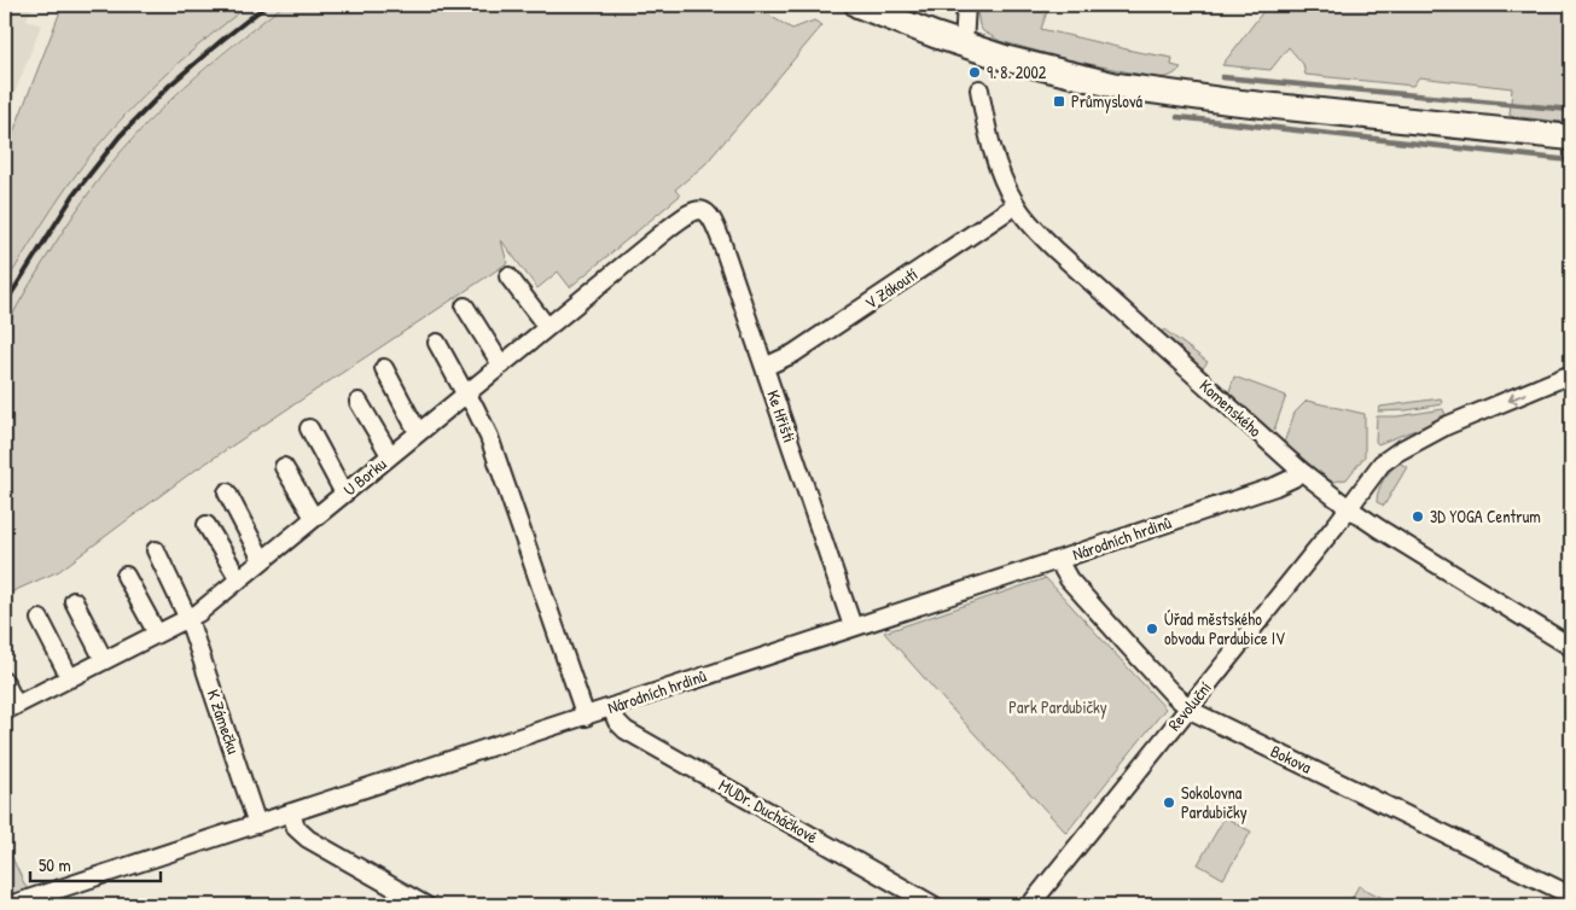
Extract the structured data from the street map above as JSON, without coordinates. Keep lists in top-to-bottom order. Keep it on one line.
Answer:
{"streets":{"street":["V Zákoutí","Komenského","Ke Hřišti","U Borku","Národních hrdinů","Revoluční","K Zámečku","Bokova","MUDr. Ducháčkové"]},"crossings":[["V Zákoutí","Komenského"],["V Zákoutí","Ke Hřišti"],["Komenského","Národních hrdinů"],["Komenského","Revoluční"],["Ke Hřišti","U Borku"],["Ke Hřišti","Národních hrdinů"],["U Borku","K Zámečku"],["Národních hrdinů","K Zámečku"],["Národních hrdinů","Bokova"],["Národních hrdinů","MUDr. Ducháčkové"],["Revoluční","Bokova"]],"parks":["Park Pardubičky"],"places":{"other":["9. 8. 2002","3D YOGA Centrum","Úřad městského obvodu Pardubice IV","Sokolovna Pardubičky"],"transit":["Průmyslová"]},"scale_bar":"50 m"}
